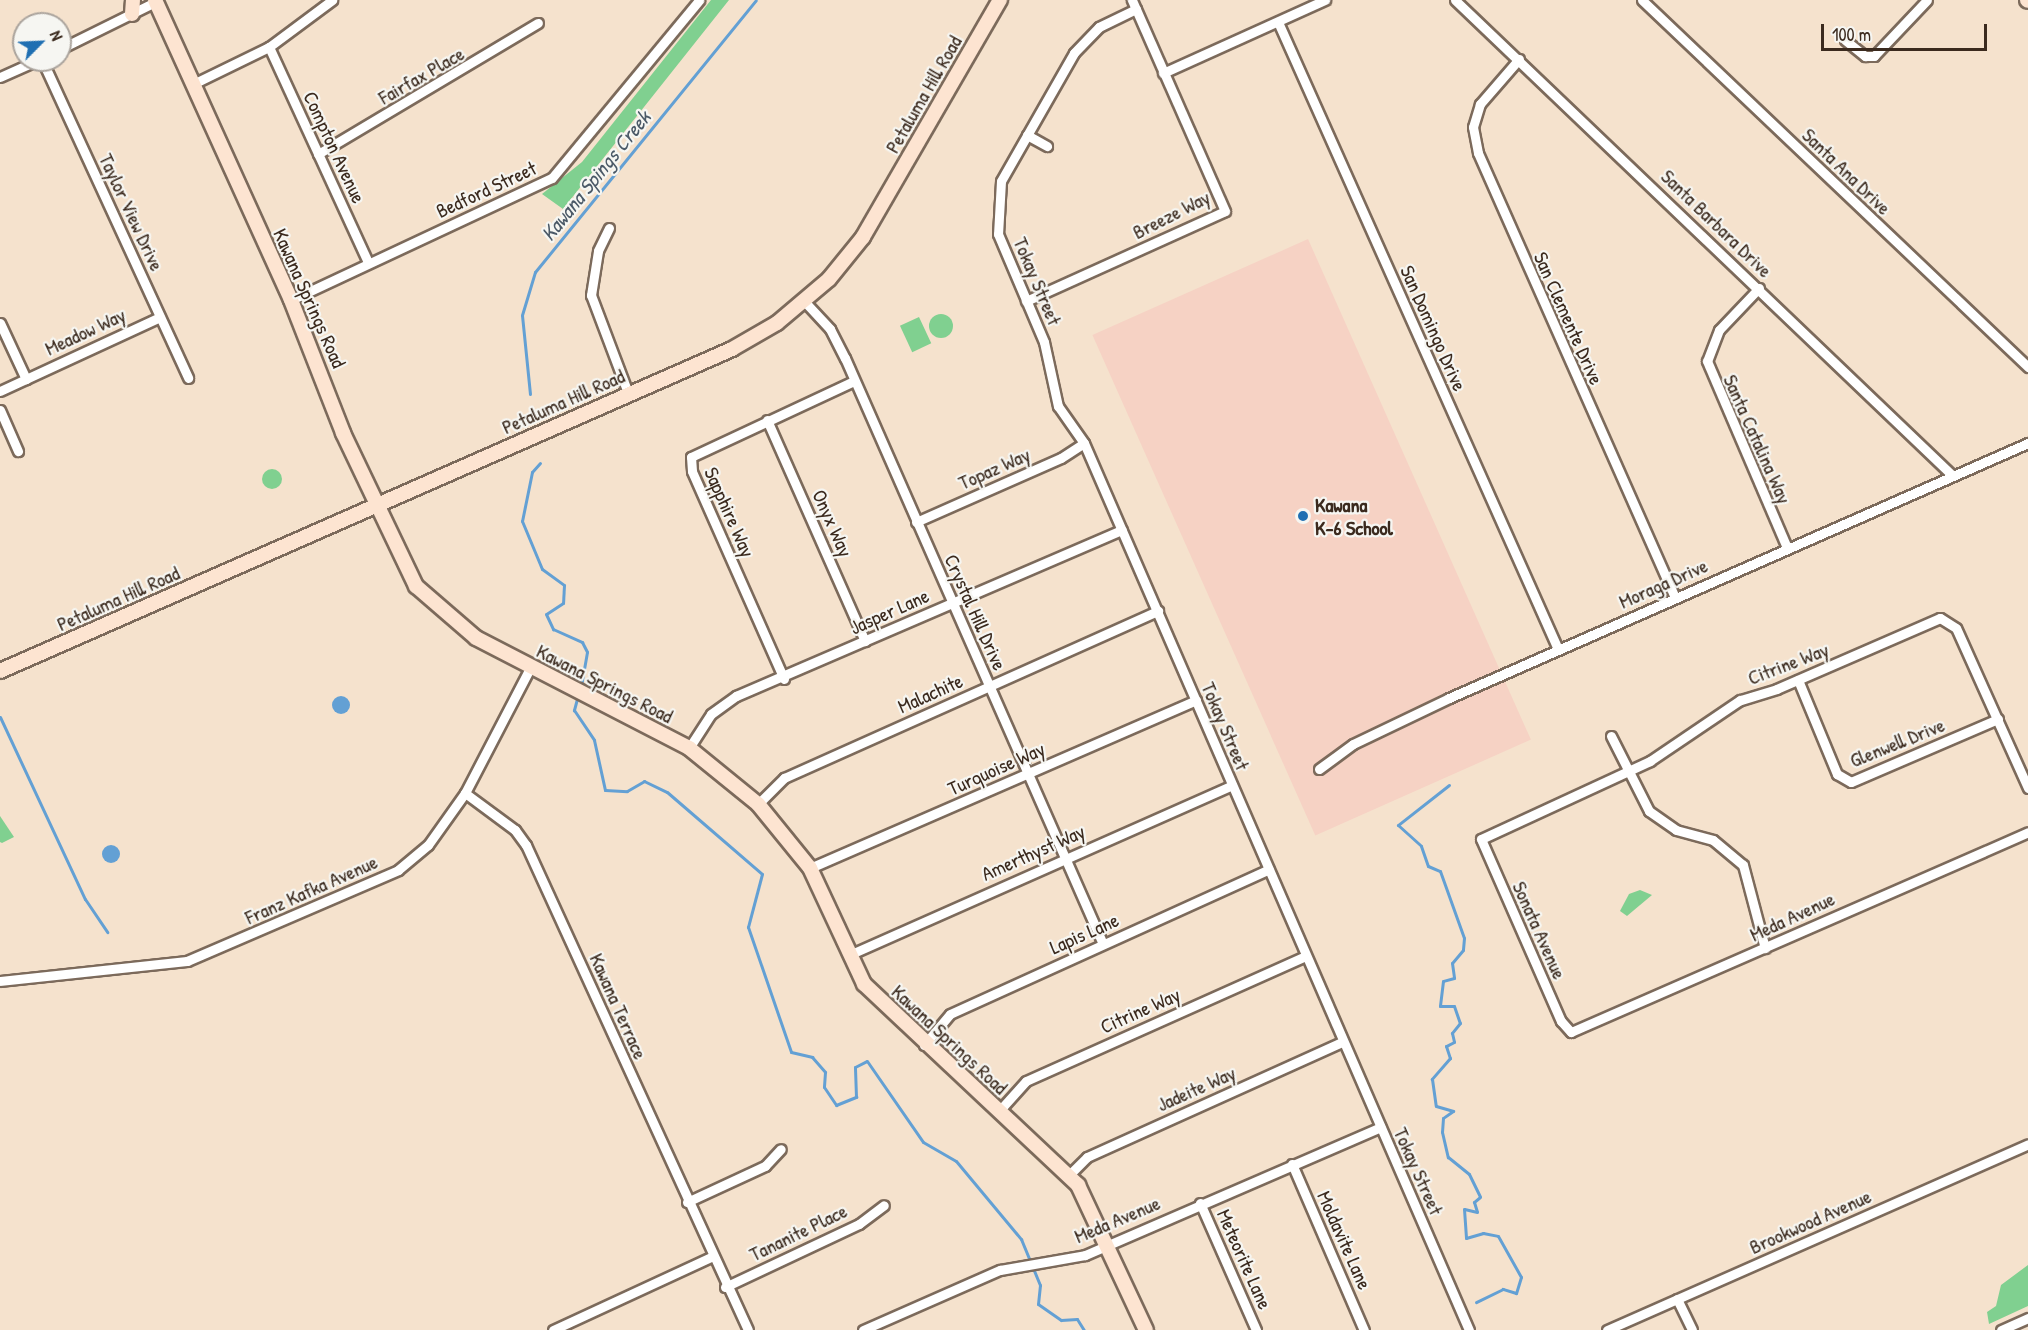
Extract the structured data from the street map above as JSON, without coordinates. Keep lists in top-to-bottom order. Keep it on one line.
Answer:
{"streets":{"street":["Fairfax Place","Petaluma Hill Road","Compton Avenue","Santa Ana Drive","Bedford Street","Taylor View Drive","Breeze Way","Santa Barbara Drive","Tokay Street","Kawana Springs Road","San Clemente Drive","San Domingo Drive","Meadow Way","Santa Catalina Way","Topaz Way","Sapphire Way","Onyx Way","Moraga Drive","Jasper Lane","Crystal Hill Drive","Citrine Way","Malachite","Glenwell Drive","Turquoise Way","Amerthyst Way","Franz Kafka Avenue","Meda Avenue","Sonata Avenue","Lapis Lane","Kawana Terrace","Jadeite Way","Brookwood Avenue","Tananite Place","Moldavite Lane","Meteorite Lane"]},"crossings":[["Fairfax Place","Compton Avenue"],["Petaluma Hill Road","Kawana Springs Road"],["Petaluma Hill Road","Crystal Hill Drive"],["Compton Avenue","Bedford Street"],["Bedford Street","Kawana Springs Road"],["Taylor View Drive","Meadow Way"],["Breeze Way","Tokay Street"],["Santa Barbara Drive","San Clemente Drive"],["Santa Barbara Drive","Santa Catalina Way"],["Santa Barbara Drive","Moraga Drive"],["Tokay Street","Topaz Way"],["Tokay Street","Jasper Lane"],["Tokay Street","Citrine Way"],["Tokay Street","Malachite"],["Tokay Street","Turquoise Way"],["Tokay Street","Amerthyst Way"],["Tokay Street","Meda Avenue"],["Tokay Street","Lapis Lane"],["Tokay Street","Jadeite Way"],["Kawana Springs Road","Jasper Lane"],["Kawana Springs Road","Citrine Way"],["Kawana Springs Road","Malachite"],["Kawana Springs Road","Turquoise Way"],["Kawana Springs Road","Amerthyst Way"],["Kawana Springs Road","Franz Kafka Avenue"],["Kawana Springs Road","Meda Avenue"],["Kawana Springs Road","Lapis Lane"],["Kawana Springs Road","Jadeite Way"],["San Clemente Drive","Moraga Drive"],["San Domingo Drive","Moraga Drive"],["Santa Catalina Way","Moraga Drive"],["Topaz Way","Crystal Hill Drive"],["Sapphire Way","Onyx Way"],["Sapphire Way","Jasper Lane"],["Sapphire Way","Crystal Hill Drive"],["Onyx Way","Jasper Lane"],["Jasper Lane","Crystal Hill Drive"],["Crystal Hill Drive","Malachite"],["Crystal Hill Drive","Turquoise Way"],["Crystal Hill Drive","Amerthyst Way"],["Crystal Hill Drive","Lapis Lane"],["Citrine Way","Glenwell Drive"],["Citrine Way","Sonata Avenue"],["Franz Kafka Avenue","Kawana Terrace"],["Meda Avenue","Sonata Avenue"],["Meda Avenue","Moldavite Lane"],["Meda Avenue","Meteorite Lane"],["Kawana Terrace","Tananite Place"]],"water":["Kawana Spings Creek"],"places":["Kawana K-6 School"],"scale_bar":"100 m","north":"top right"}
